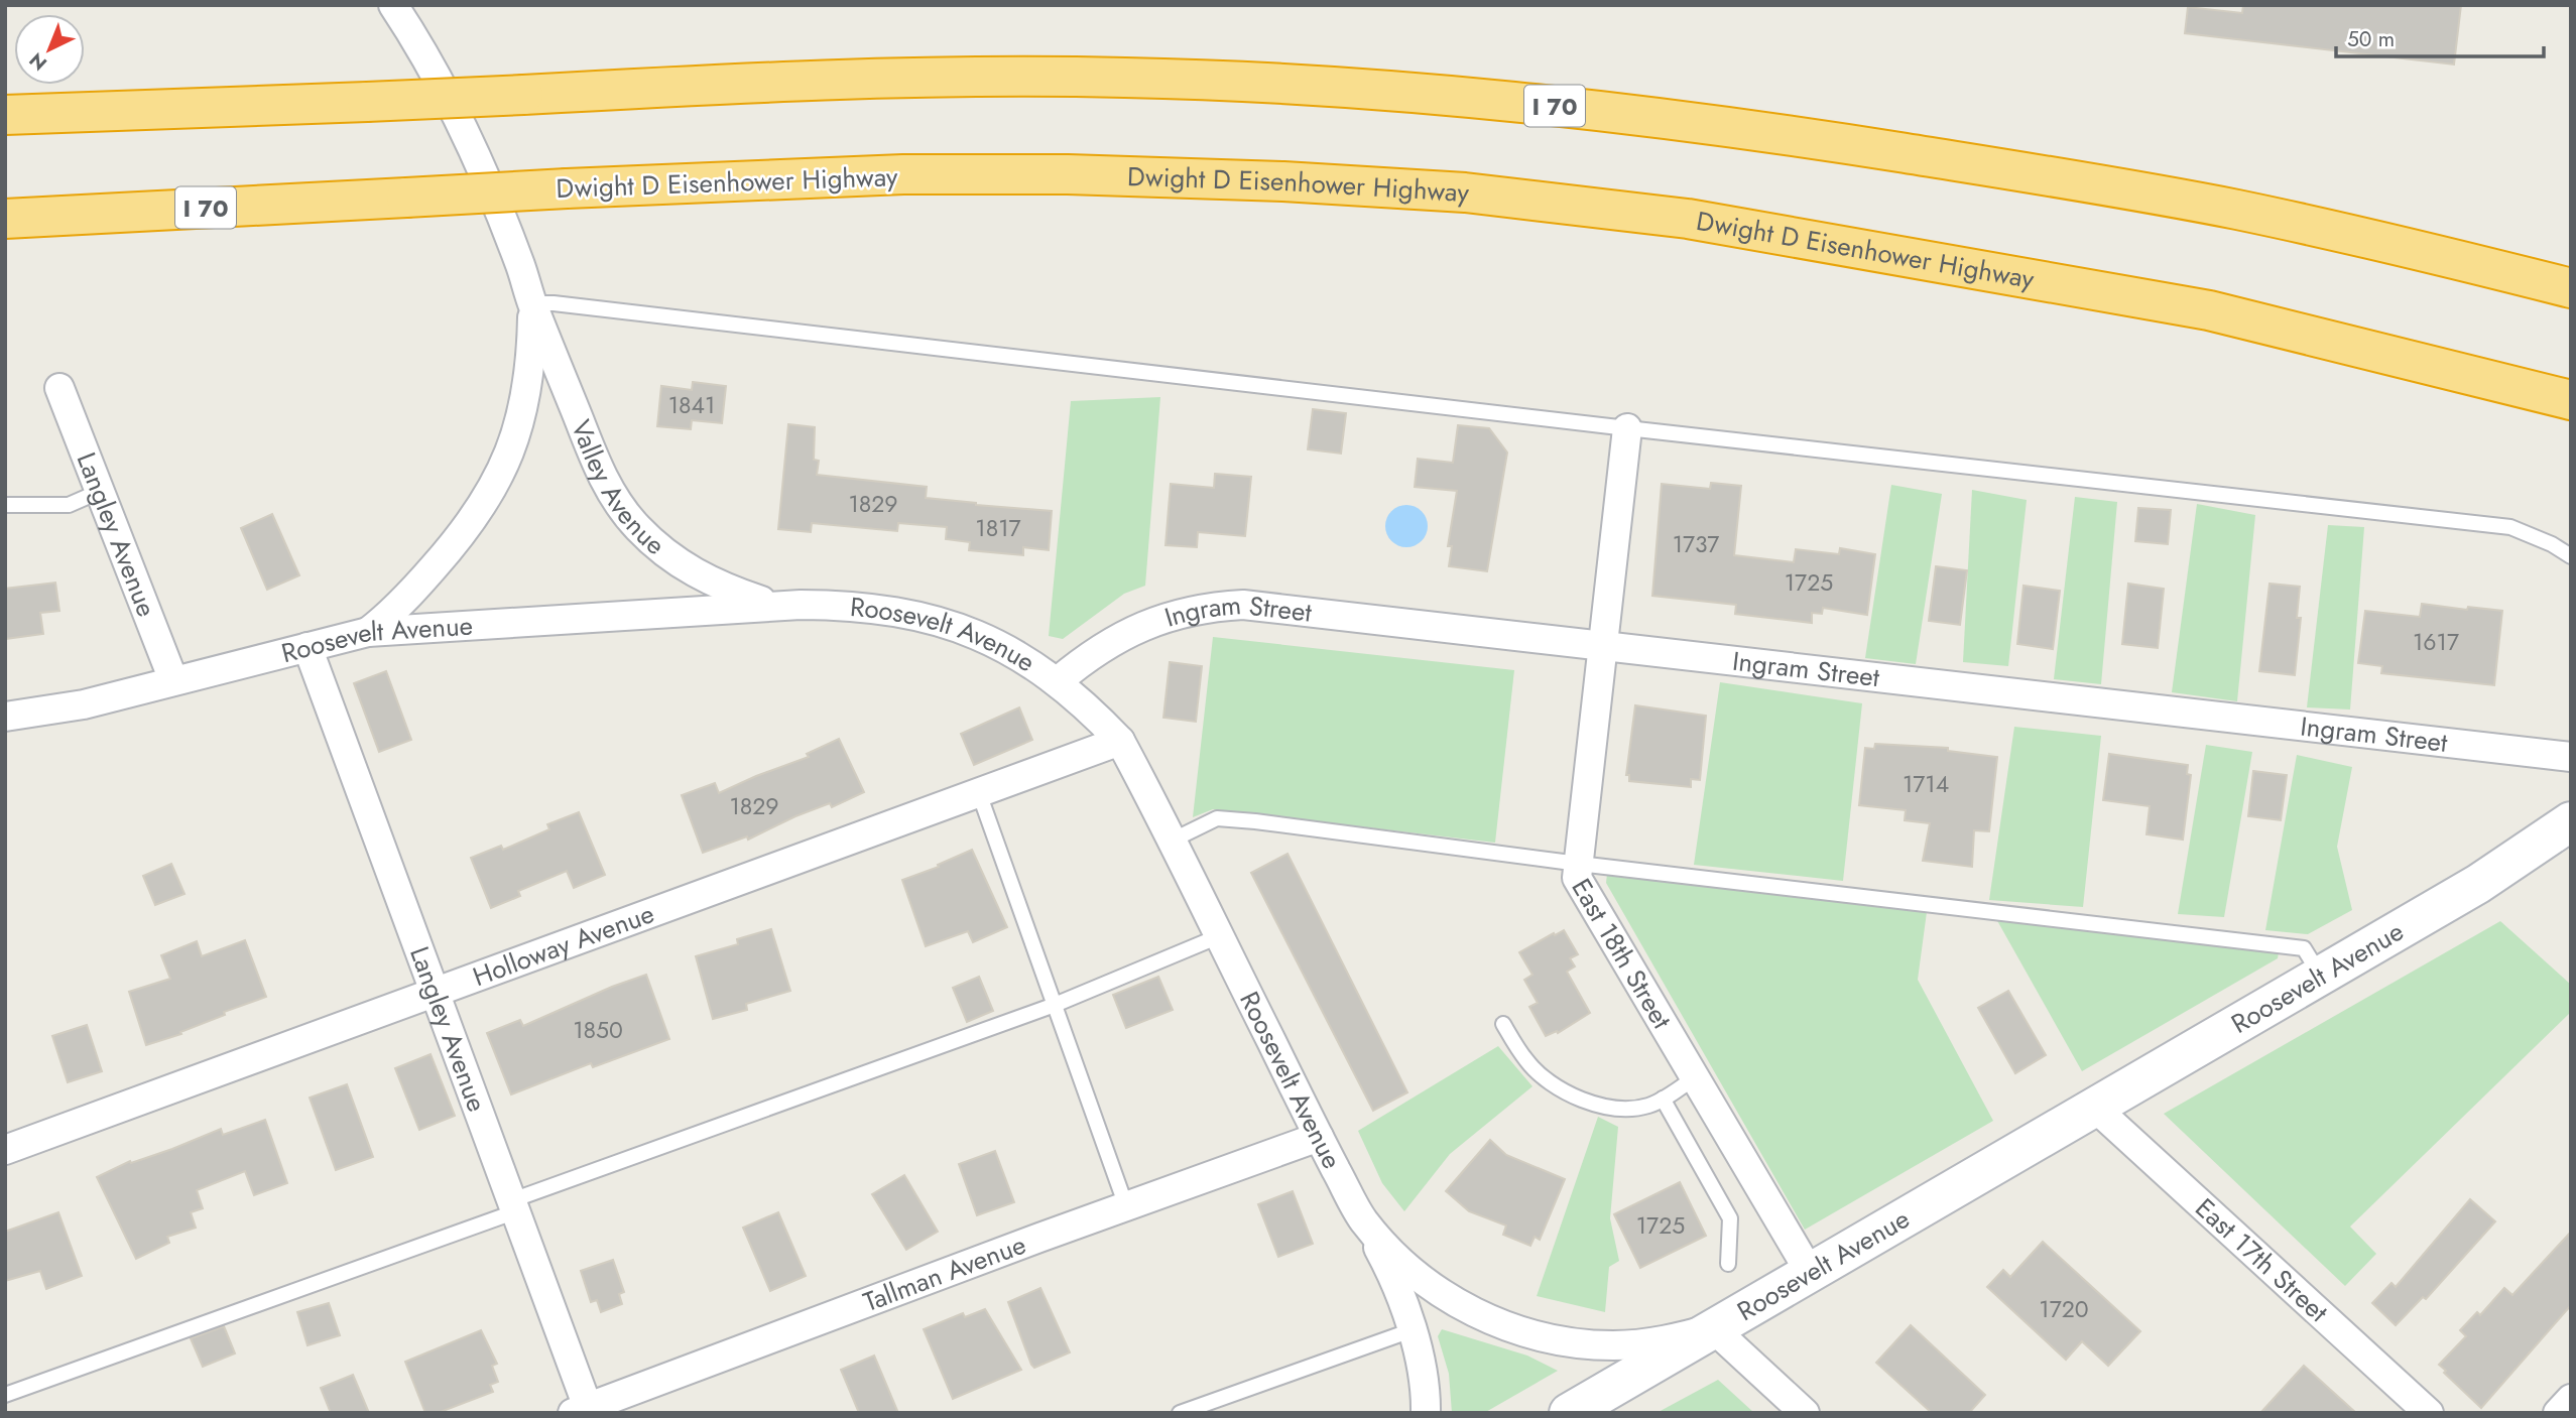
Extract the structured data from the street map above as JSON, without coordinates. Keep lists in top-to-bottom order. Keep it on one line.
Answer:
{"streets":{"highway":["I 70","Dwight D Eisenhower Highway"],"street":["Valley Avenue","Langley Avenue","Ingram Street","Roosevelt Avenue","Holloway Avenue","East 18th Street","East 17th Street","Tallman Avenue"]},"crossings":[["Valley Avenue","Roosevelt Avenue"],["Langley Avenue","Roosevelt Avenue"],["Langley Avenue","Holloway Avenue"],["Langley Avenue","Tallman Avenue"],["Ingram Street","Roosevelt Avenue"],["Ingram Street","East 18th Street"],["Roosevelt Avenue","Holloway Avenue"],["Roosevelt Avenue","East 18th Street"],["Roosevelt Avenue","East 17th Street"],["Roosevelt Avenue","Tallman Avenue"]],"house_numbers":["1841","1829","1817","1737","1725","1617","1714","1829","1850","1725","1720"],"scale_bar":"50 m","north":"bottom left"}
